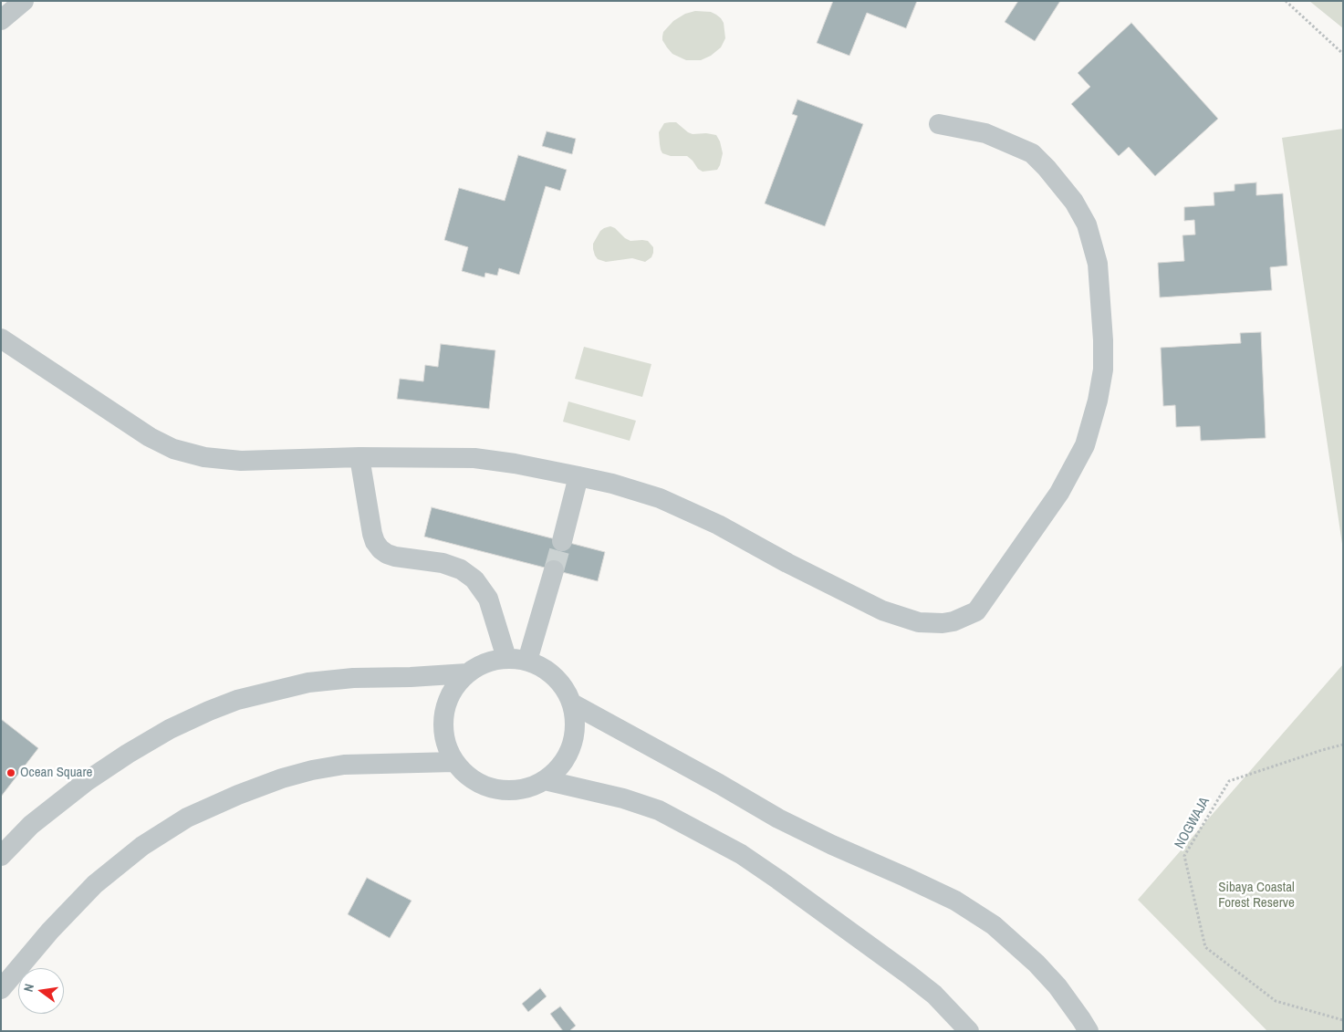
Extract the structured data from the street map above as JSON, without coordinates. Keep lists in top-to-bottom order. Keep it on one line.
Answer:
{"streets":{"path":["NOGWAJA"]},"parks":["Sibaya Coastal Forest Reserve"],"places":["Ocean Square"],"north":"left"}
